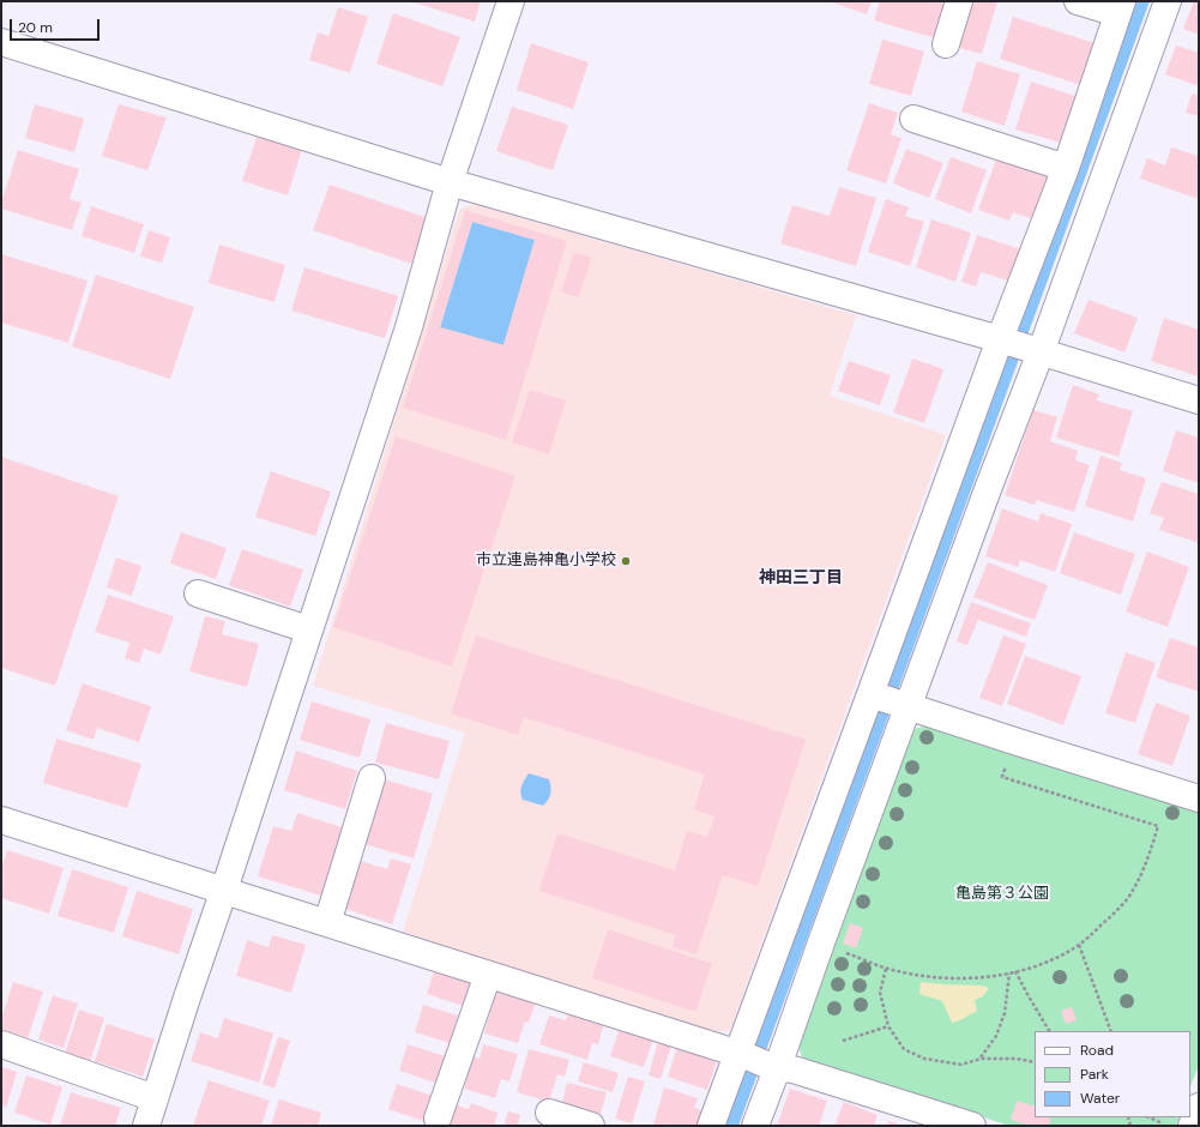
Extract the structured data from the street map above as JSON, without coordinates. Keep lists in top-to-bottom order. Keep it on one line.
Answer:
{"districts":["神田三丁目"],"parks":["亀島第３公園"],"places":["市立連島神亀小学校"],"legend":["Road","Park","Water"],"scale_bar":"20 m"}
